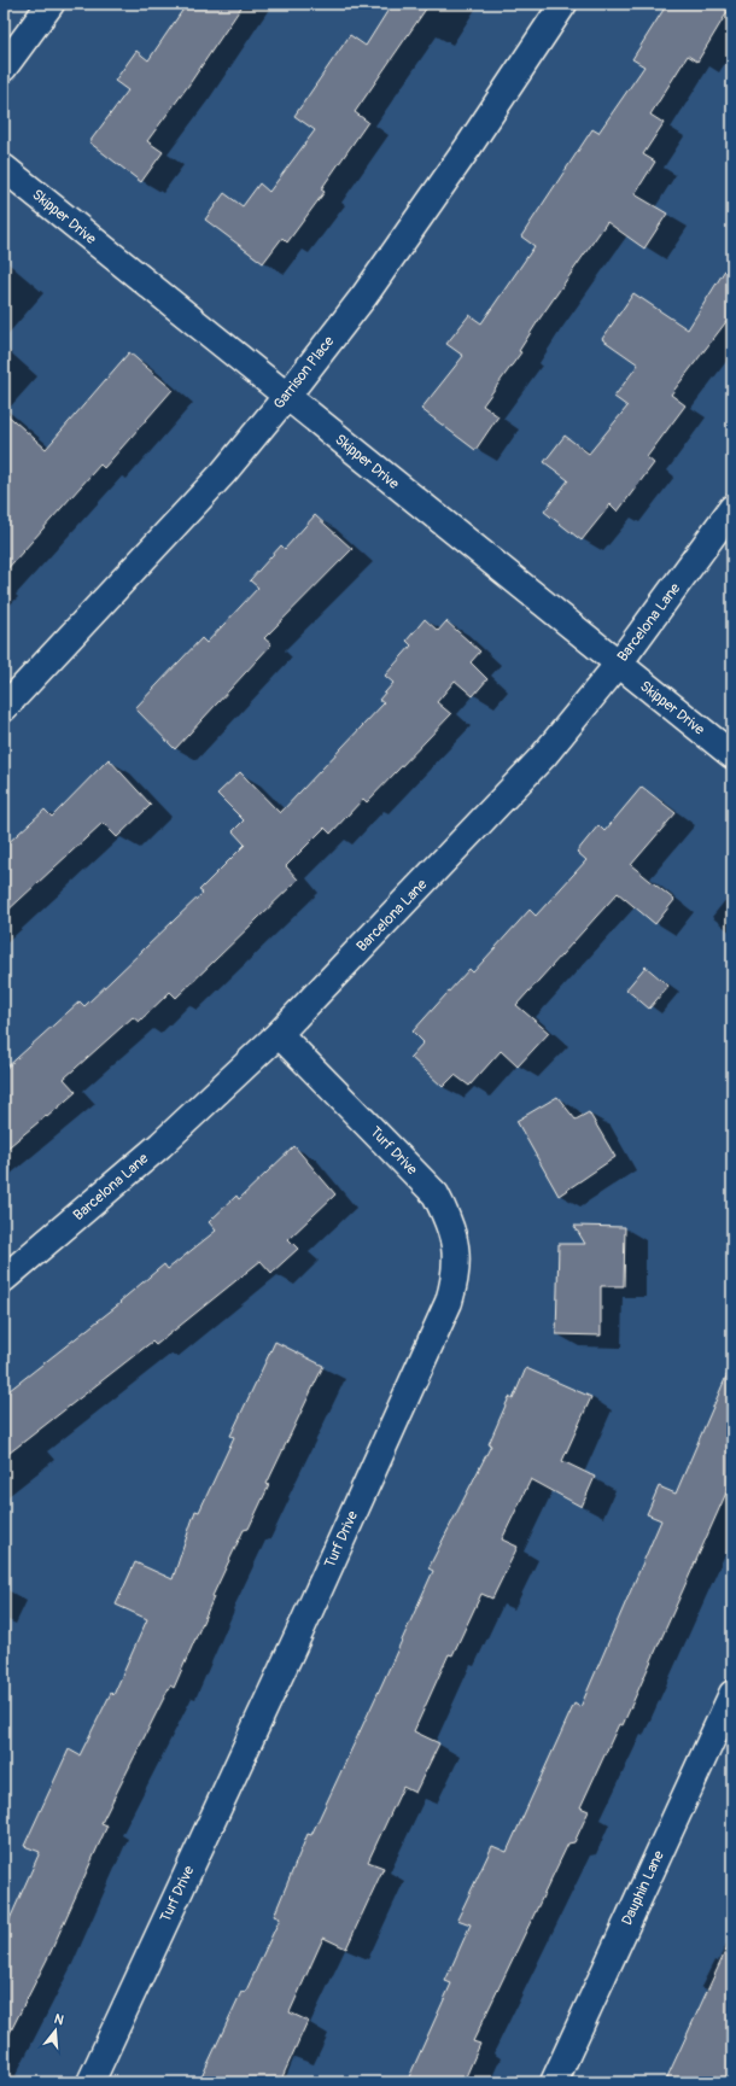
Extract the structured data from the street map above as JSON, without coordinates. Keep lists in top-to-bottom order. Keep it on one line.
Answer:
{"streets":{"street":["Skipper Drive","Garrison Place","Barcelona Lane","Turf Drive","Dauphin Lane"]},"crossings":[["Skipper Drive","Garrison Place"],["Skipper Drive","Barcelona Lane"],["Barcelona Lane","Turf Drive"]],"north":"top"}
